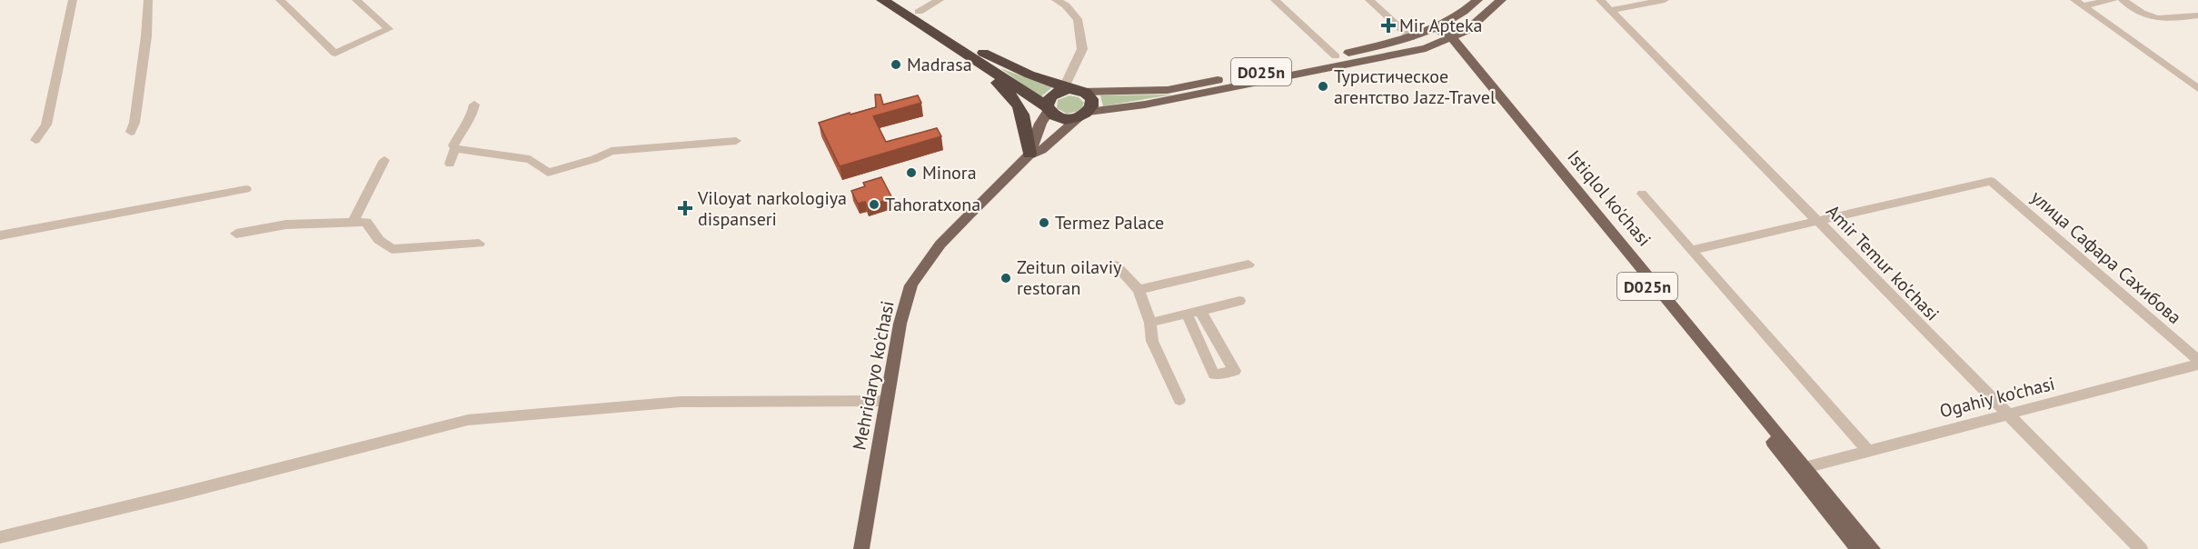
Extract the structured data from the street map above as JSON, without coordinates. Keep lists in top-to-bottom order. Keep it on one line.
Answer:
{"streets":{"main road":["D025n","Istiqlol ko'chasi","Мehridaryo ko'chasi"],"street":["улица Сафара Сахибова","Amir Temur ko'chasi","Ogahiy ko'chasi"]},"crossings":[["D025n","Istiqlol ko'chasi"],["Istiqlol ko'chasi","Ogahiy ko'chasi"],["улица Сафара Сахибова","Amir Temur ko'chasi"],["Amir Temur ko'chasi","Ogahiy ko'chasi"]],"places":{"health":["Mir Apteka","Viloyat narkologiya dispanseri"],"other":["Madrasa","Туристическое агентство Jazz-Travel","Minora","Tahoratxona","Termez Palace","Zeitun oilaviy restoran"]}}
